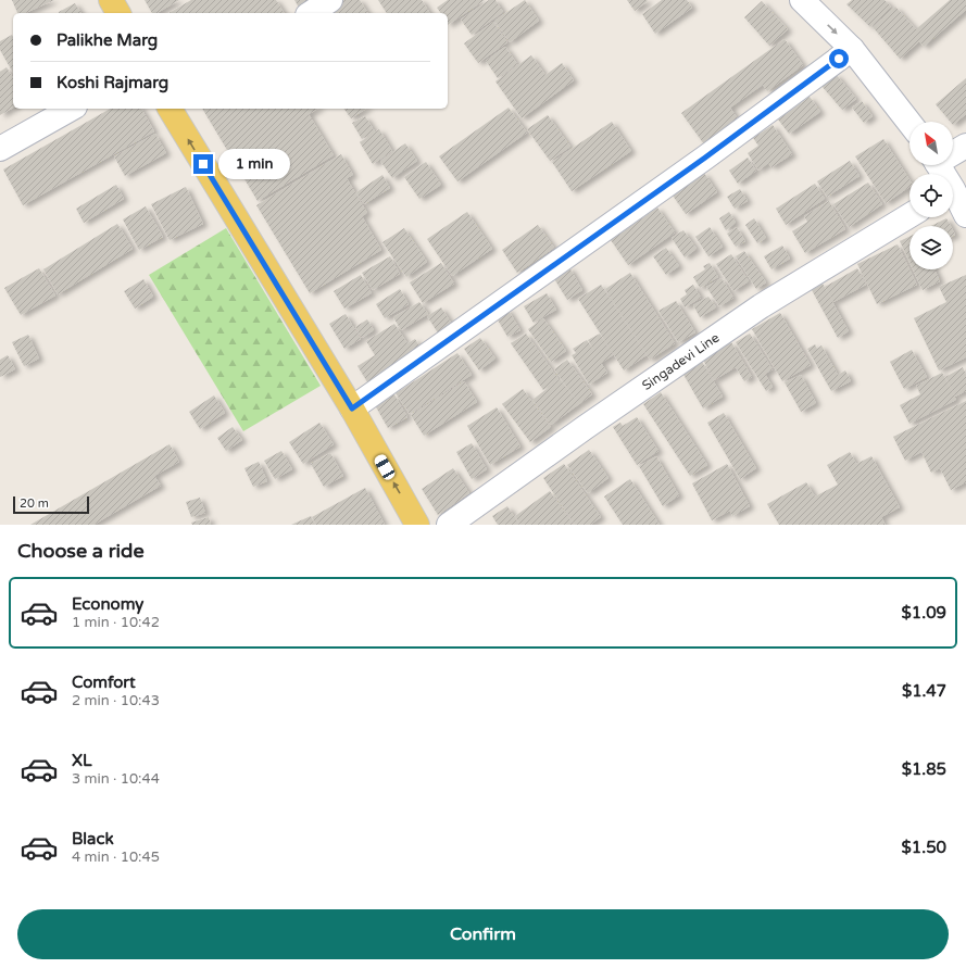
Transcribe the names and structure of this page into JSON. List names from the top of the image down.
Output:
{
  "streets": {
    "street": ["Singadevi Line"]
  },
  "scale_bar": "20 m",
  "north": "top left",
  "page": {
    "banner": ["Palikhe Marg", "Koshi Rajmarg"],
    "bubble": "1 min",
    "scale": "20 m",
    "heading": "Choose a ride",
    "list": [
      {
        "name": "Economy",
        "note": "1 min · 10:42",
        "value": "$1.09"
      },
      {
        "name": "Comfort",
        "note": "2 min · 10:43",
        "value": "$1.47"
      },
      {
        "name": "XL",
        "note": "3 min · 10:44",
        "value": "$1.85"
      },
      {
        "name": "Black",
        "note": "4 min · 10:45",
        "value": "$1.50"
      }
    ],
    "buttons": "Confirm"
  }
}
